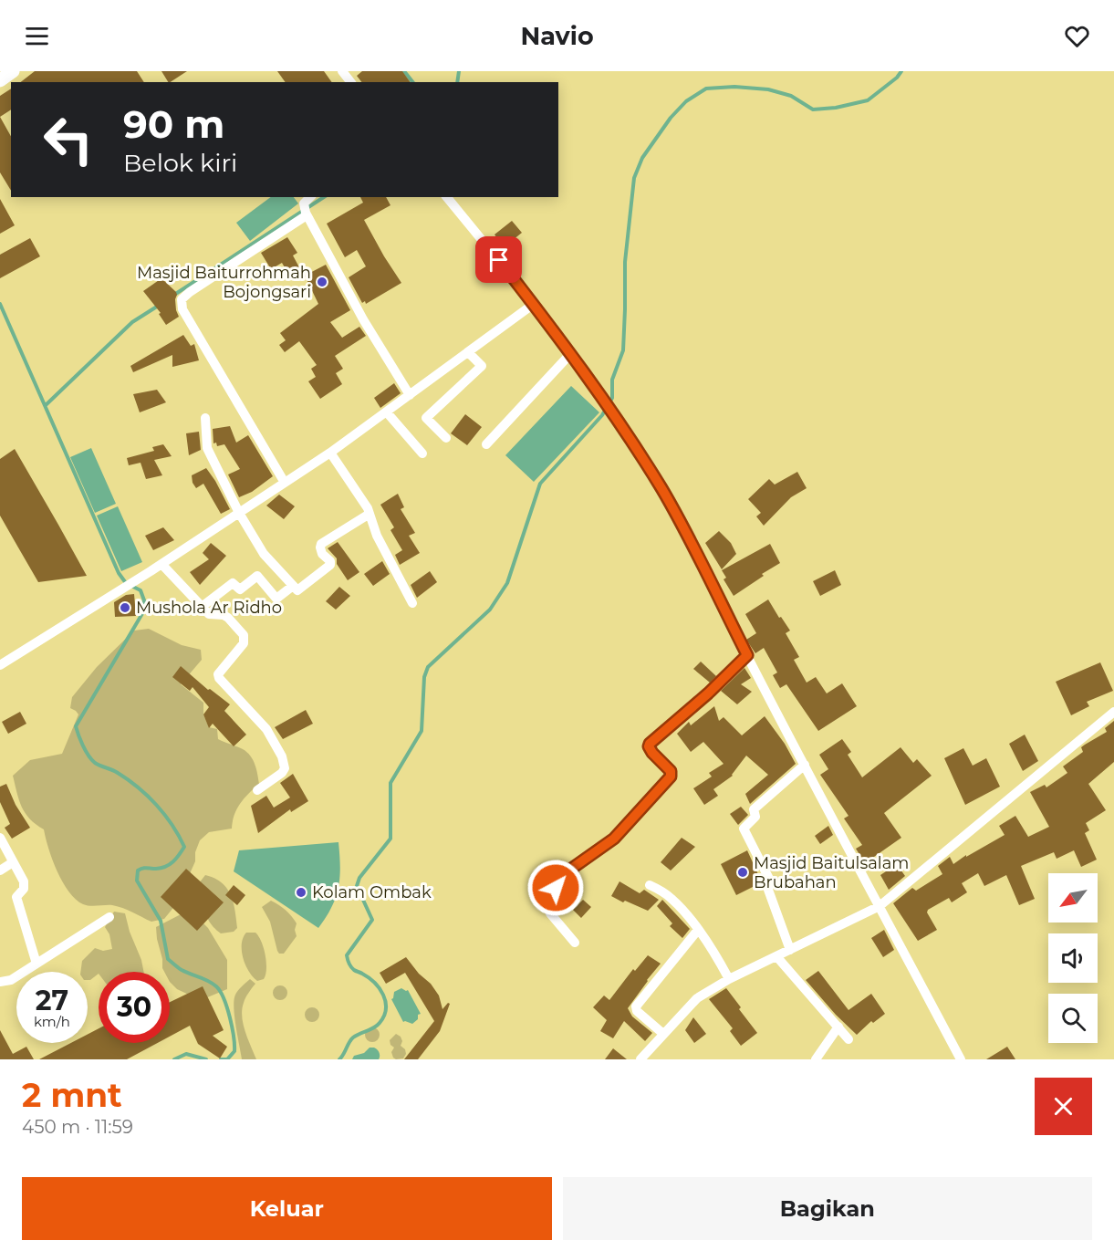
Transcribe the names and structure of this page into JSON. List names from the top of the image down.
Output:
{
  "places": [
    "Masjid Baiturrohmah Bojongsari",
    "Mushola Ar Ridho",
    "Masjid Baitulsalam Brubahan",
    "Kolam Ombak"
  ],
  "north": "bottom left",
  "page": {
    "header": "Navio",
    "turn": ["90 m", "Belok kiri"],
    "speed": "27 km/h",
    "limit": "30",
    "heading": ["2 mnt", "450 m · 11:59"],
    "buttons": ["Keluar", "Bagikan"]
  }
}
